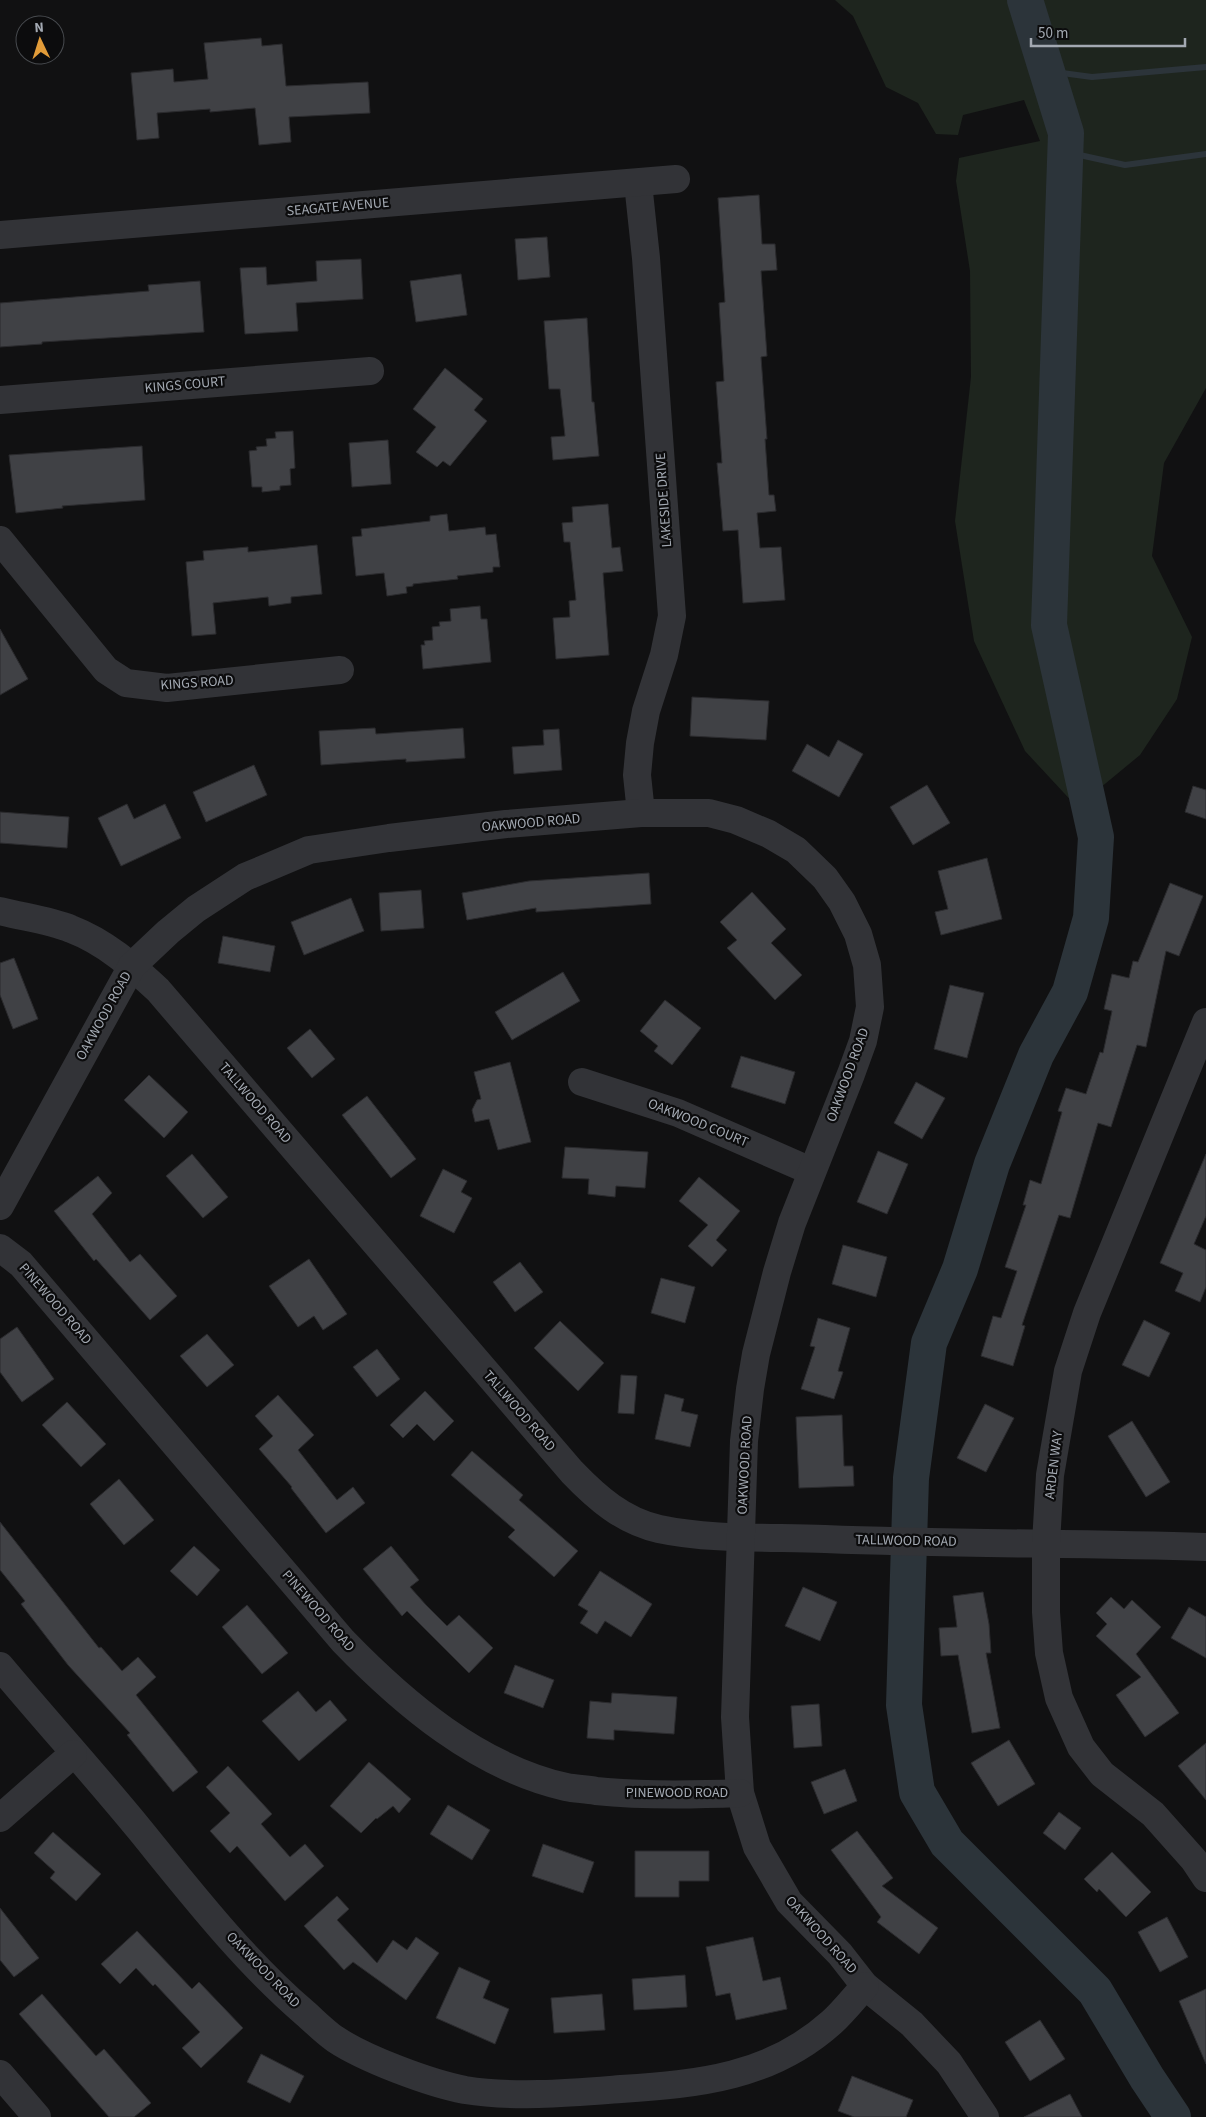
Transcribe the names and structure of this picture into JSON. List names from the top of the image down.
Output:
{
  "streets": {
    "street": [
      "SEAGATE AVENUE",
      "KINGS COURT",
      "LAKESIDE DRIVE",
      "KINGS ROAD",
      "OAKWOOD ROAD",
      "TALLWOOD ROAD",
      "OAKWOOD COURT",
      "PINEWOOD ROAD",
      "ARDEN WAY"
    ]
  },
  "crossings": [
    ["SEAGATE AVENUE", "LAKESIDE DRIVE"],
    ["LAKESIDE DRIVE", "OAKWOOD ROAD"],
    ["OAKWOOD ROAD", "TALLWOOD ROAD"],
    ["OAKWOOD ROAD", "OAKWOOD COURT"],
    ["OAKWOOD ROAD", "PINEWOOD ROAD"],
    ["TALLWOOD ROAD", "ARDEN WAY"]
  ],
  "scale_bar": "50 m",
  "north": "top"
}
